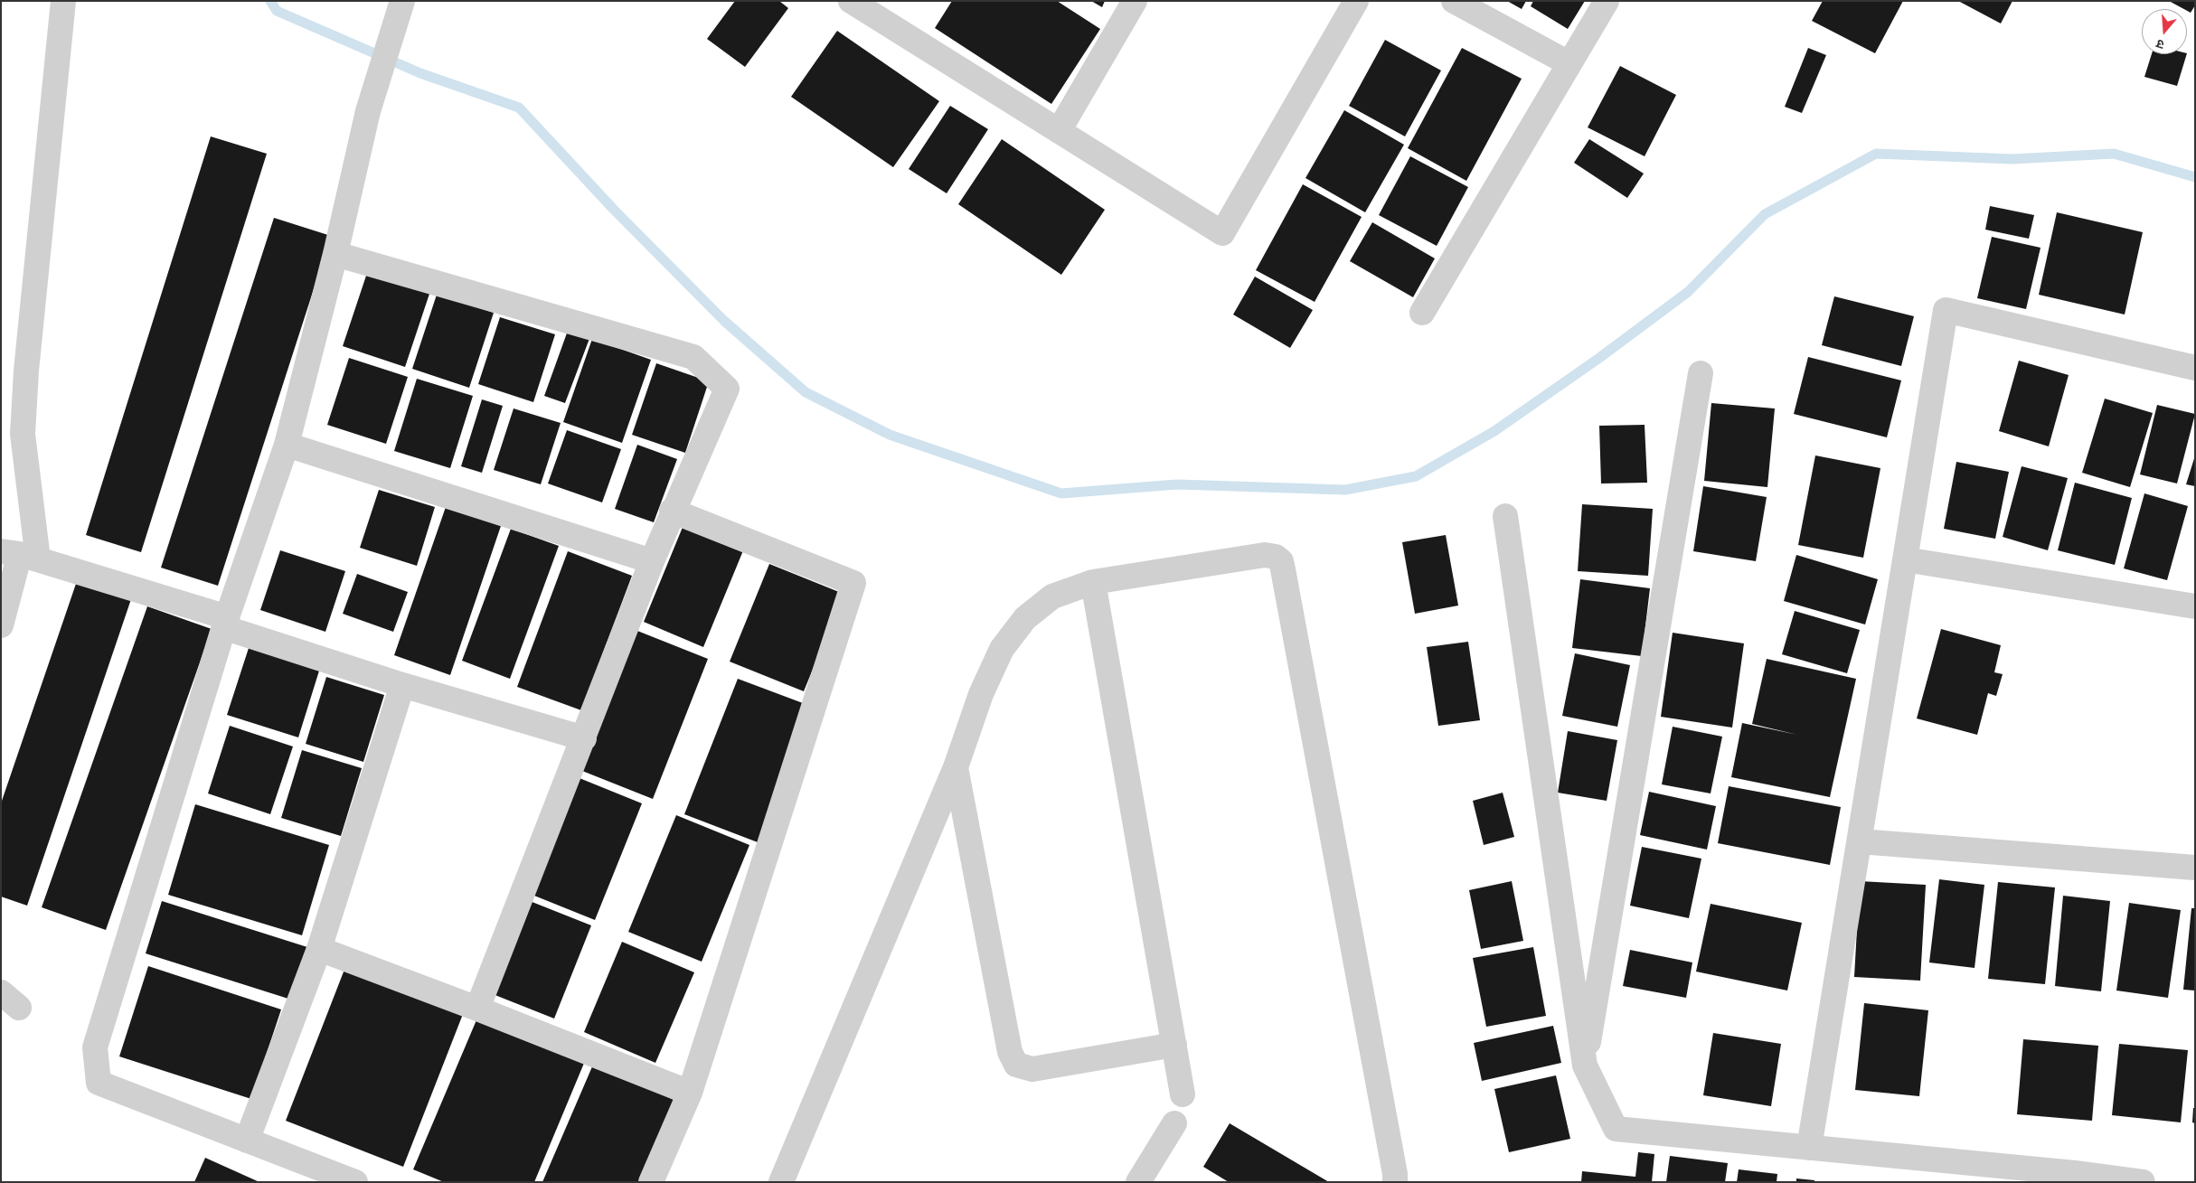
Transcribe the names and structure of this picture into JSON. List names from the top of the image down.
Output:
{
  "north": "bottom"
}
